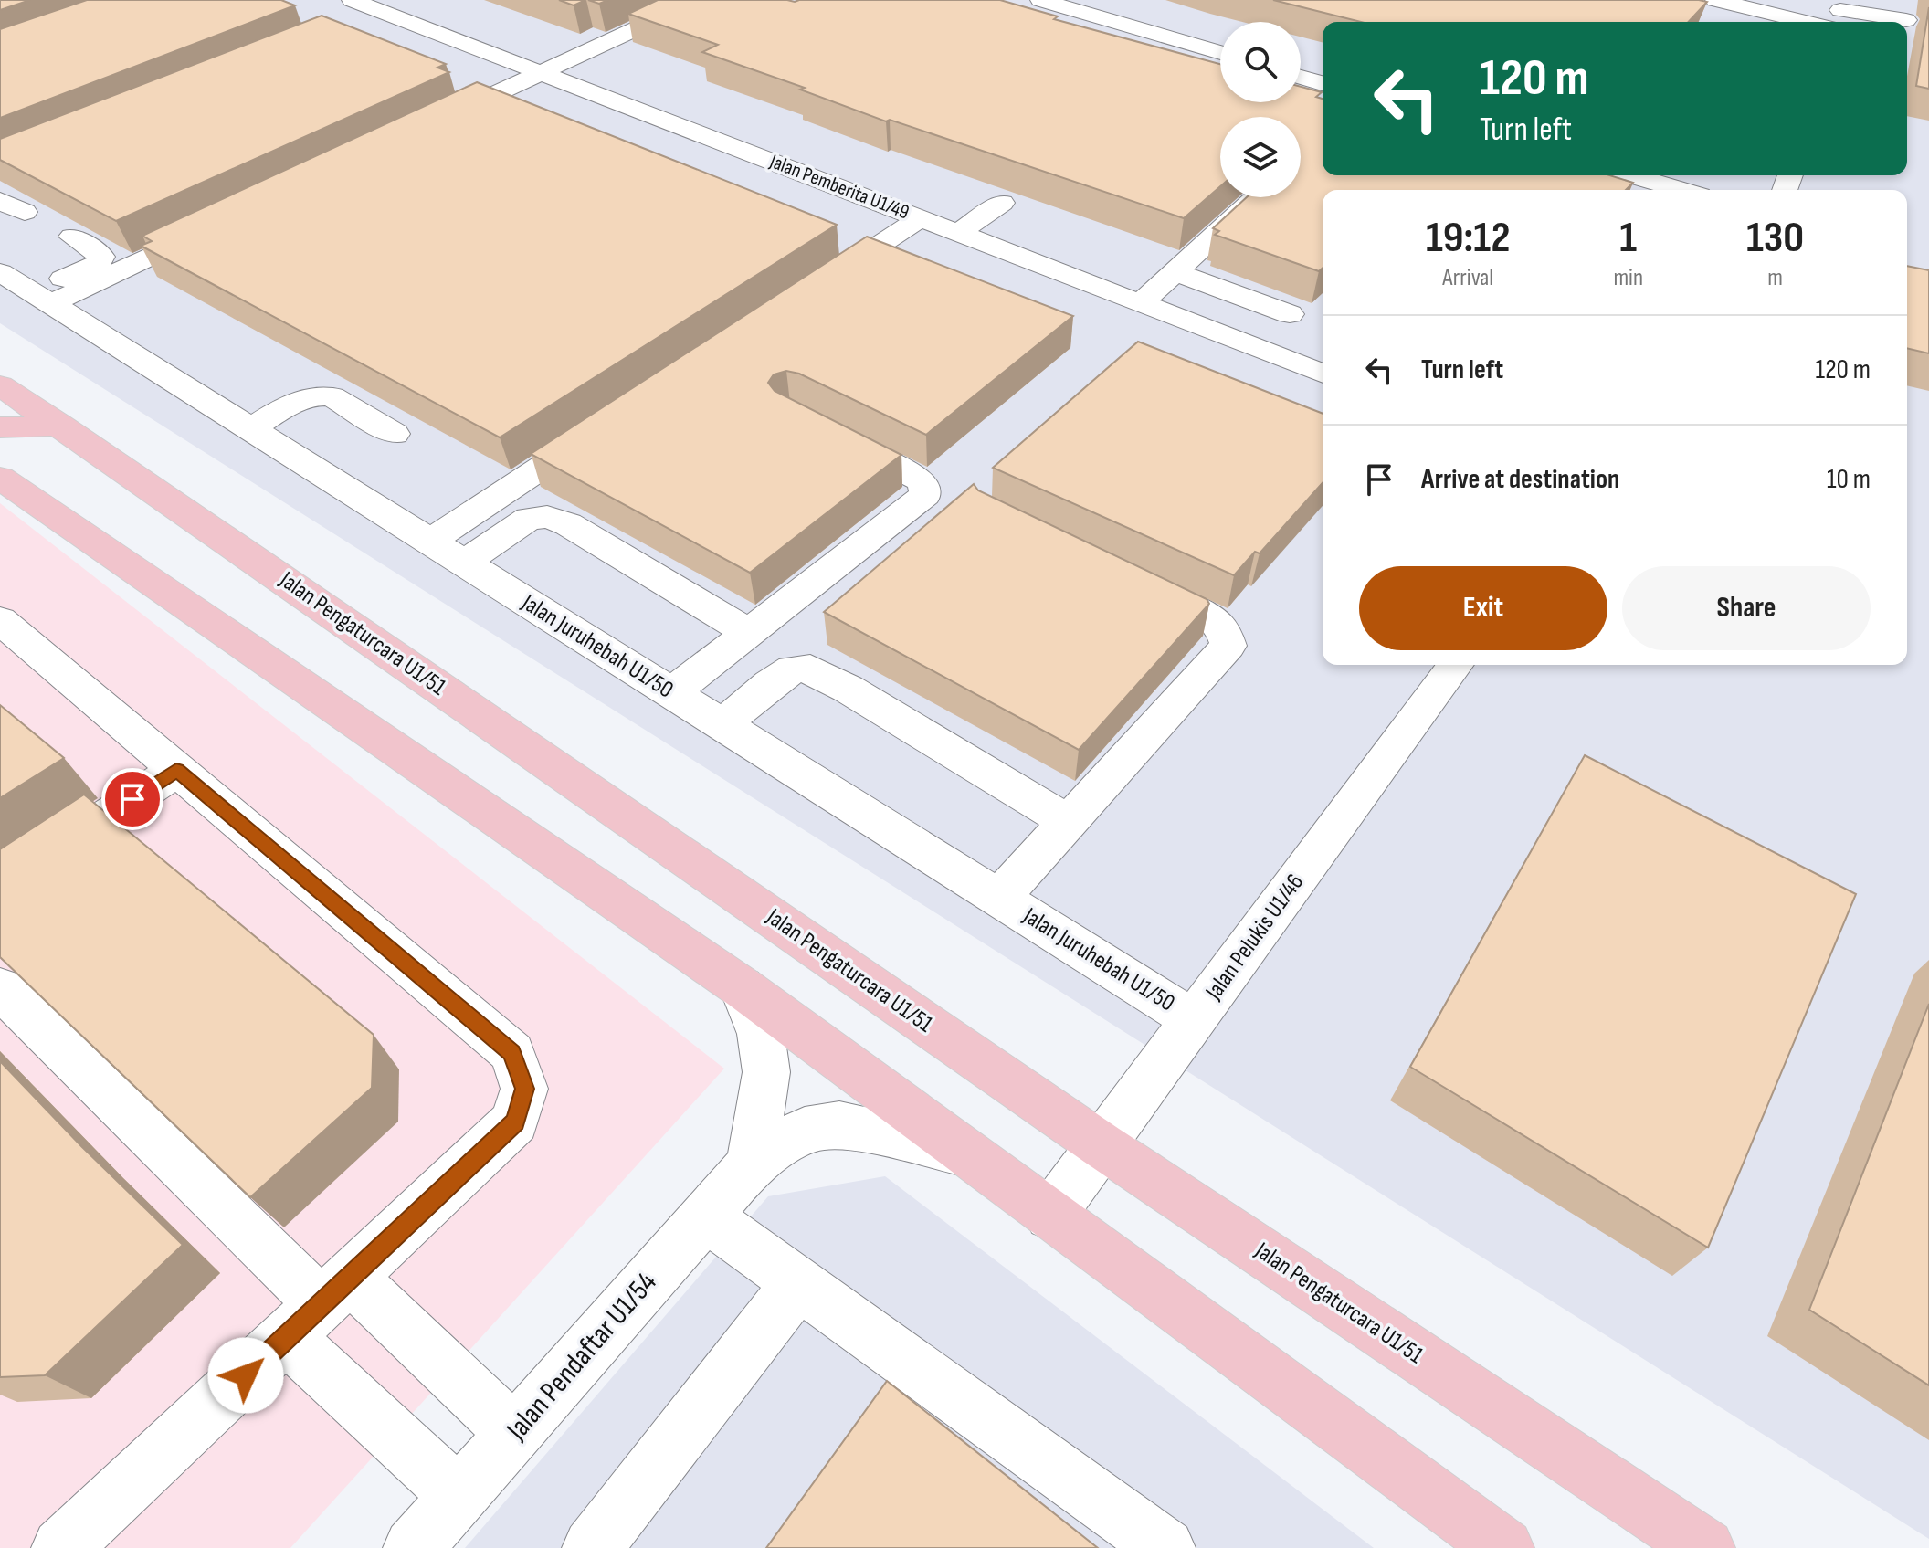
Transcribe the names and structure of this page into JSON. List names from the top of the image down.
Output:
{
  "streets": {
    "main road": ["Jalan Pengaturcara U1/51"],
    "street": [
      "Jalan Pemberita U1/49",
      "Jalan Juruhebah U1/50",
      "Jalan Pelukis U1/46",
      "Jalan Pendaftar U1/54"
    ]
  },
  "crossings": [
    ["Jalan Pengaturcara U1/51", "Jalan Pelukis U1/46"],
    ["Jalan Juruhebah U1/50", "Jalan Pelukis U1/46"]
  ],
  "page": {
    "turn": ["120 m", "Turn left"],
    "eta": [
      "19:12",
      "Arrival",
      "1",
      "min",
      "130",
      "m"
    ],
    "list": [
      {
        "name": "Turn left",
        "value": "120 m"
      },
      {
        "name": "Arrive at destination",
        "value": "10 m"
      }
    ],
    "buttons": ["Exit", "Share"]
  }
}
